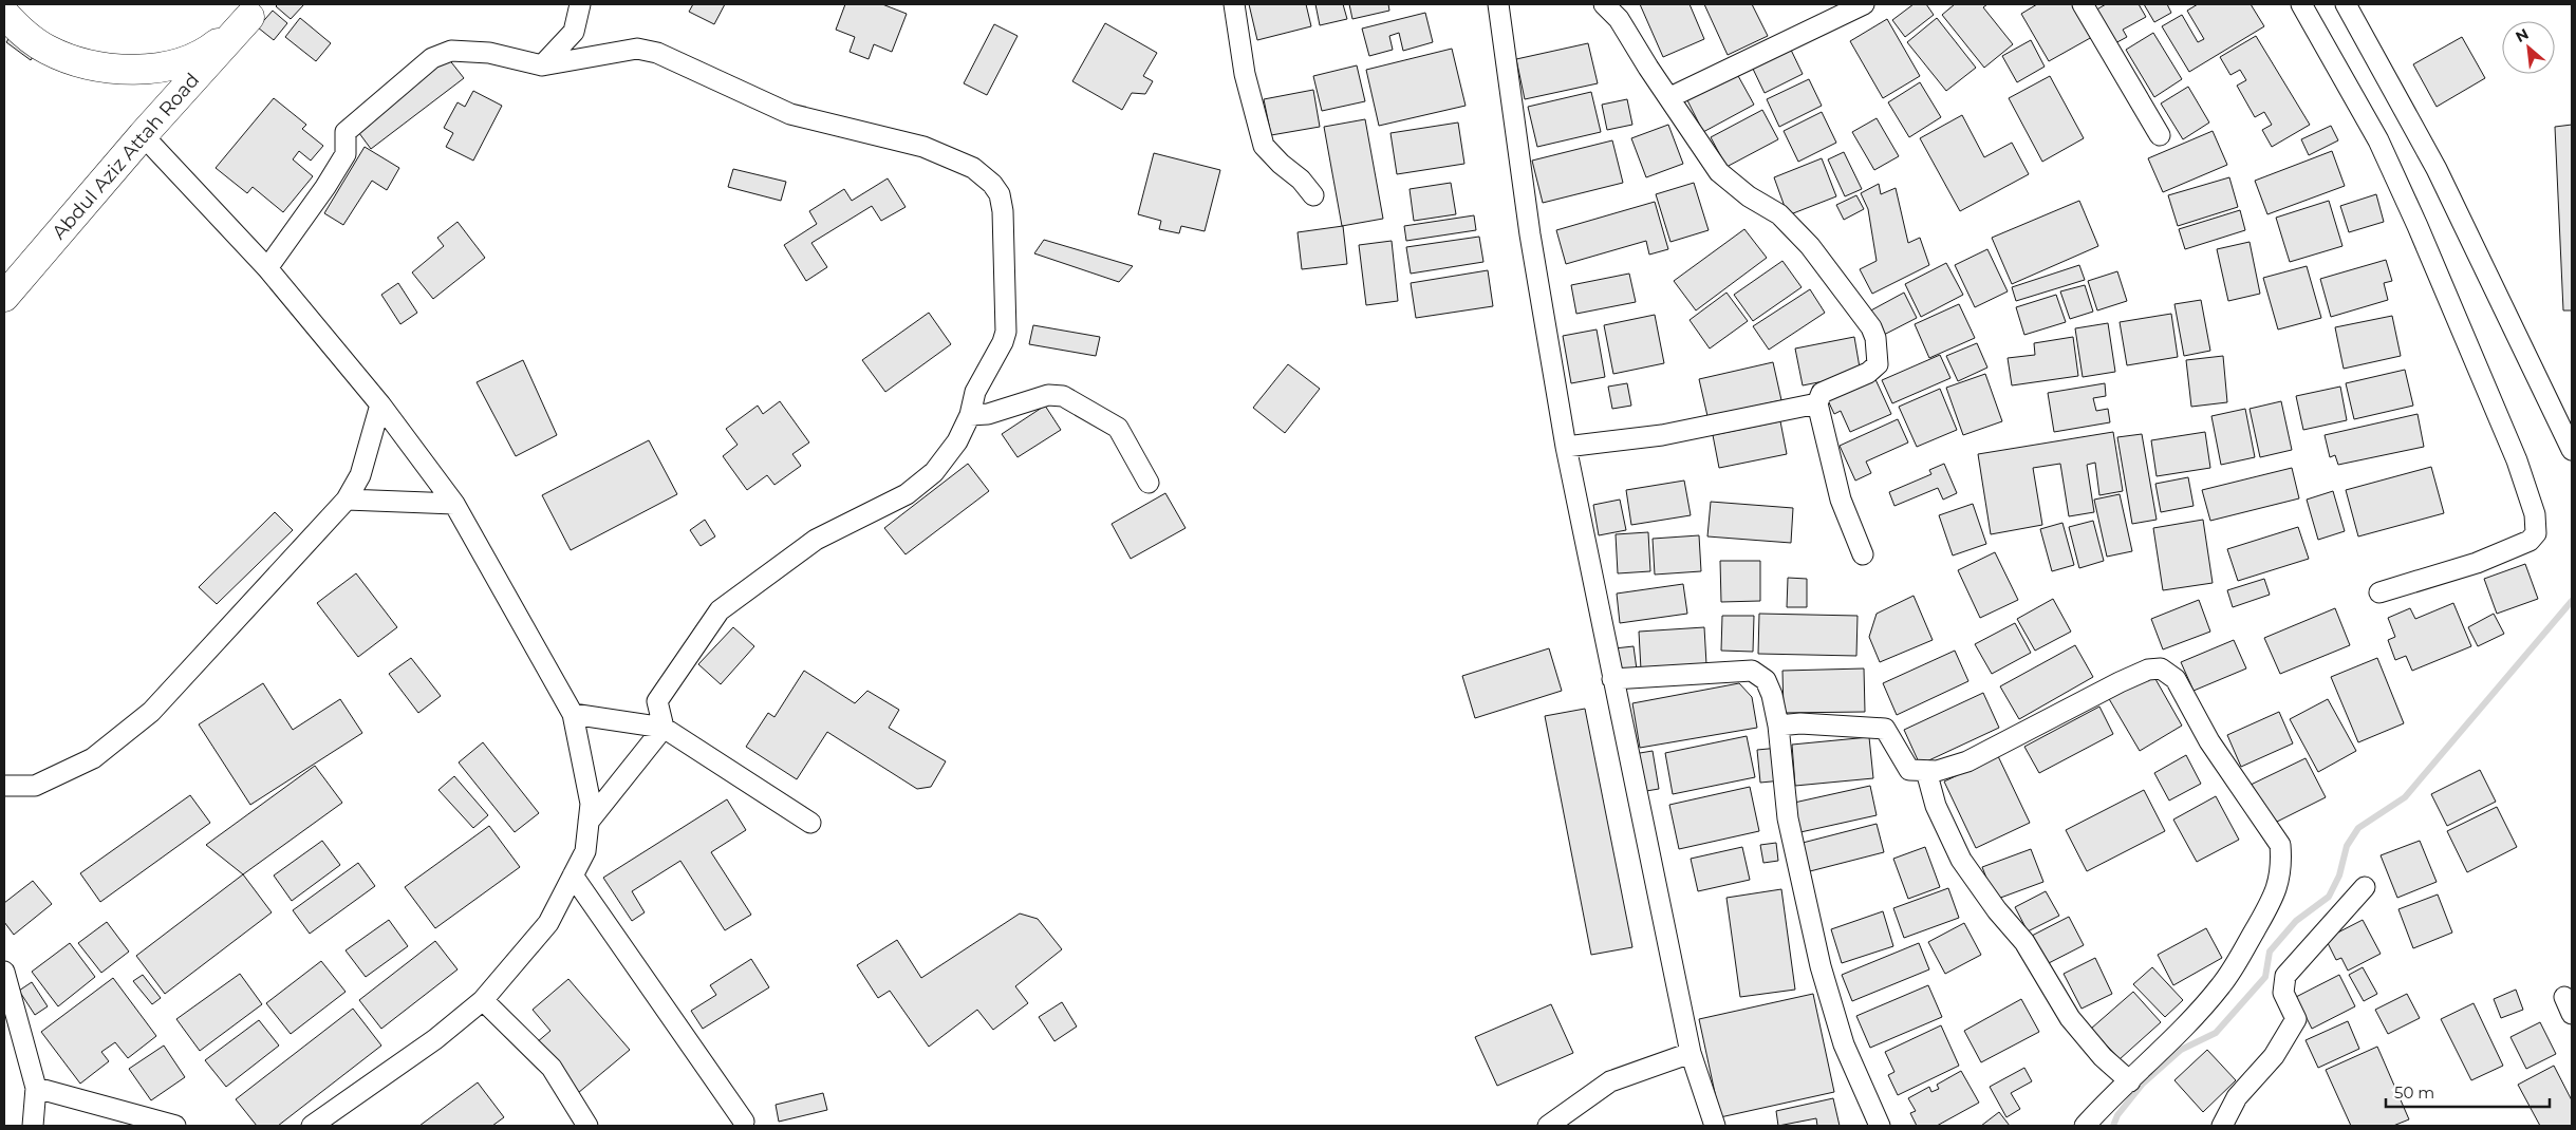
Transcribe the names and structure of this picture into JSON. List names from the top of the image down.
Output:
{
  "streets": {
    "highway": ["Abdul Aziz Attah Road"]
  },
  "scale_bar": "50 m",
  "north": "top left"
}
